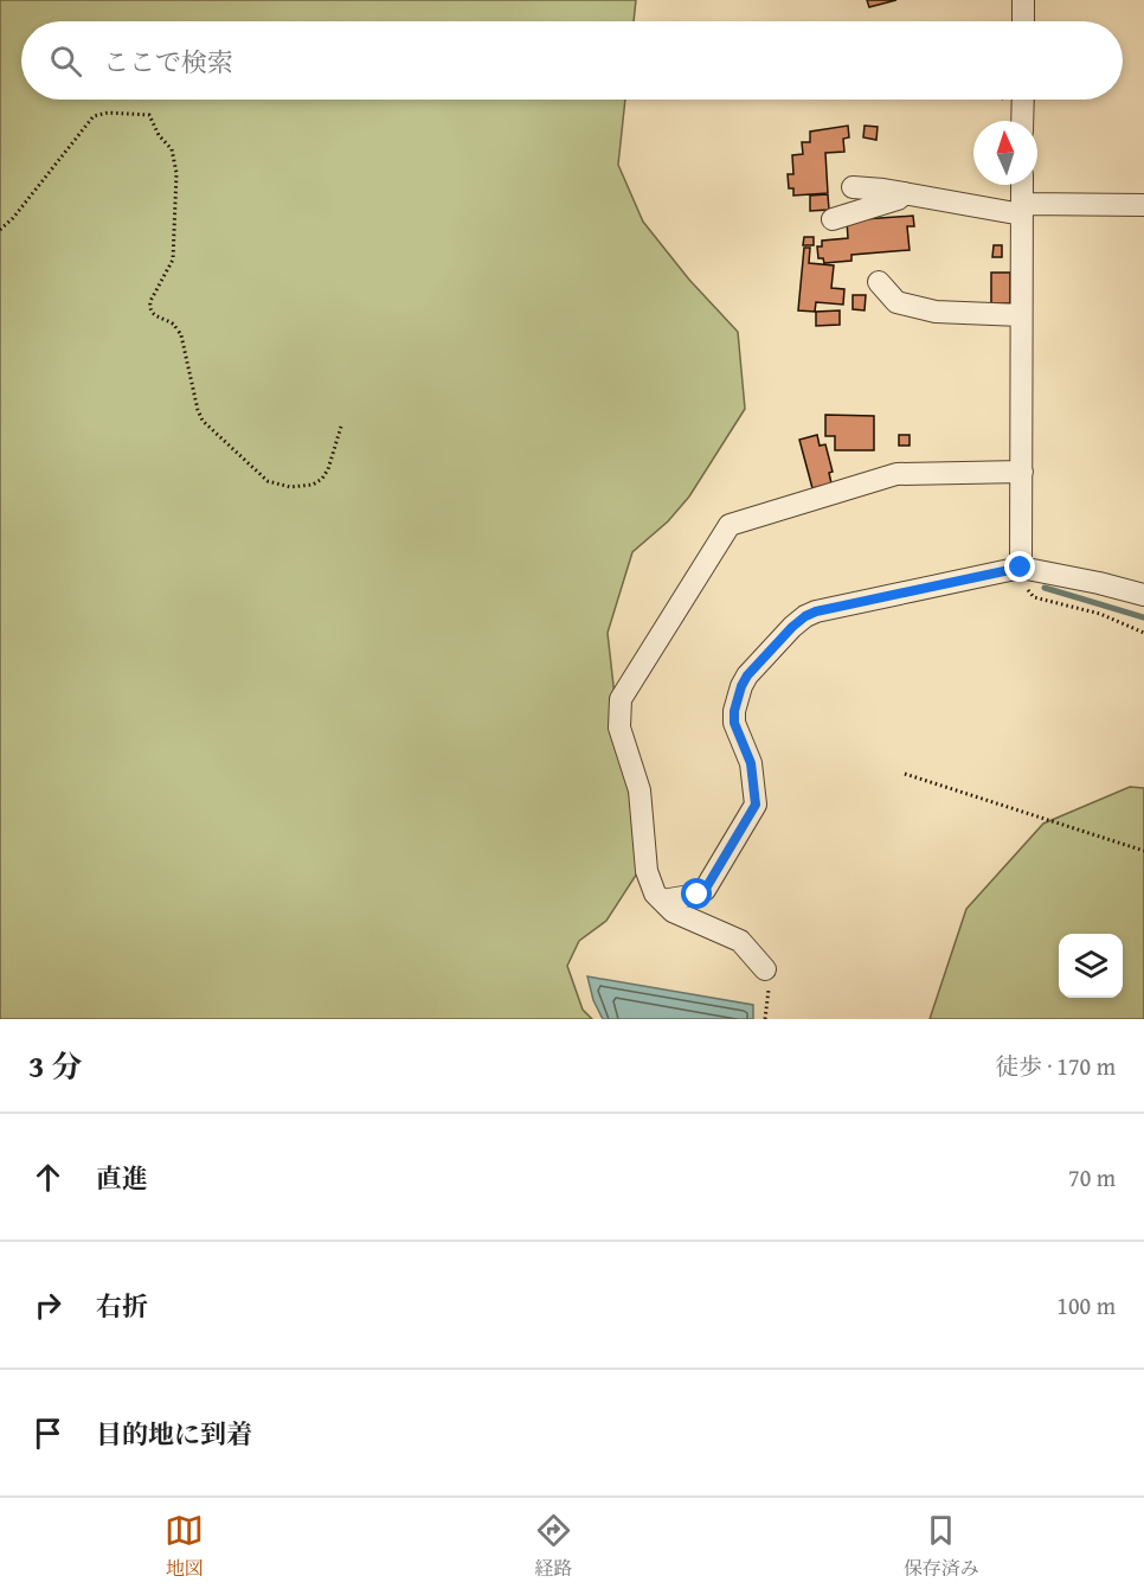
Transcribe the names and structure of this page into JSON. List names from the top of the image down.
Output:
{
  "north": "top",
  "page": {
    "search": "ここで検索",
    "heading": ["3 分", "徒歩 · 170 m"],
    "list": [
      ["直進", "70 m"],
      ["右折", "100 m"],
      "目的地に到着"
    ],
    "nav": ["地図", "経路", "保存済み"]
  }
}
